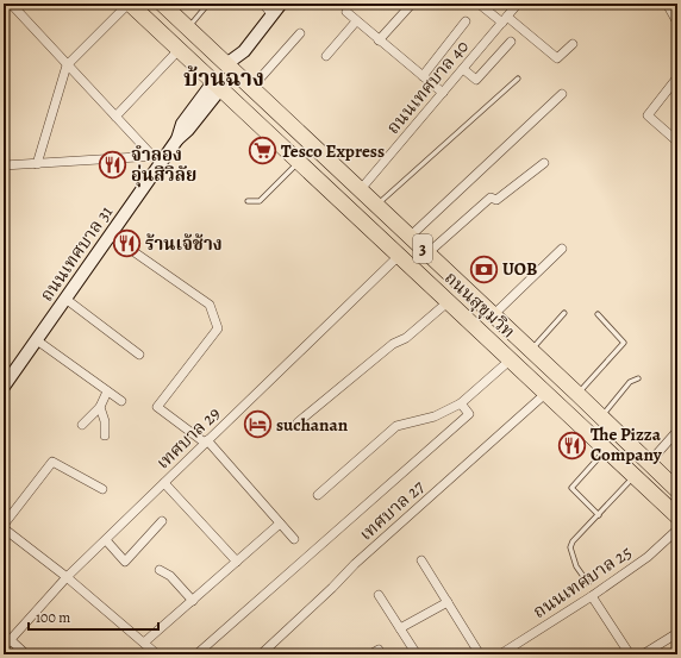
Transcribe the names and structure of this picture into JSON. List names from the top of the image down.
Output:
{
  "streets": {
    "highway": ["3", "ถนนสุขุมวิท"],
    "main road": ["ถนนเทศบาล 31"],
    "street": [
      "ถนนเทศบาล 40",
      "เทศบาล 29",
      "เทศบาล 27",
      "ถนนเทศบาล 25"
    ]
  },
  "crossings": [
    ["ถนนเทศบาล 40", "ถนนสุขุมวิท"],
    ["ถนนเทศบาล 31", "ถนนสุขุมวิท"],
    ["ถนนสุขุมวิท", "เทศบาล 29"],
    ["ถนนสุขุมวิท", "เทศบาล 27"]
  ],
  "districts": ["บ้านฉาง"],
  "places": {
    "supermarket": ["Tesco Express"],
    "restaurant": ["จำลอง อุ่นสิวิลัย", "ร้านเจ้ช้าง", "The Pizza Company"],
    "bank": ["UOB"],
    "hotel": ["suchanan"]
  },
  "scale_bar": "100 m"
}
